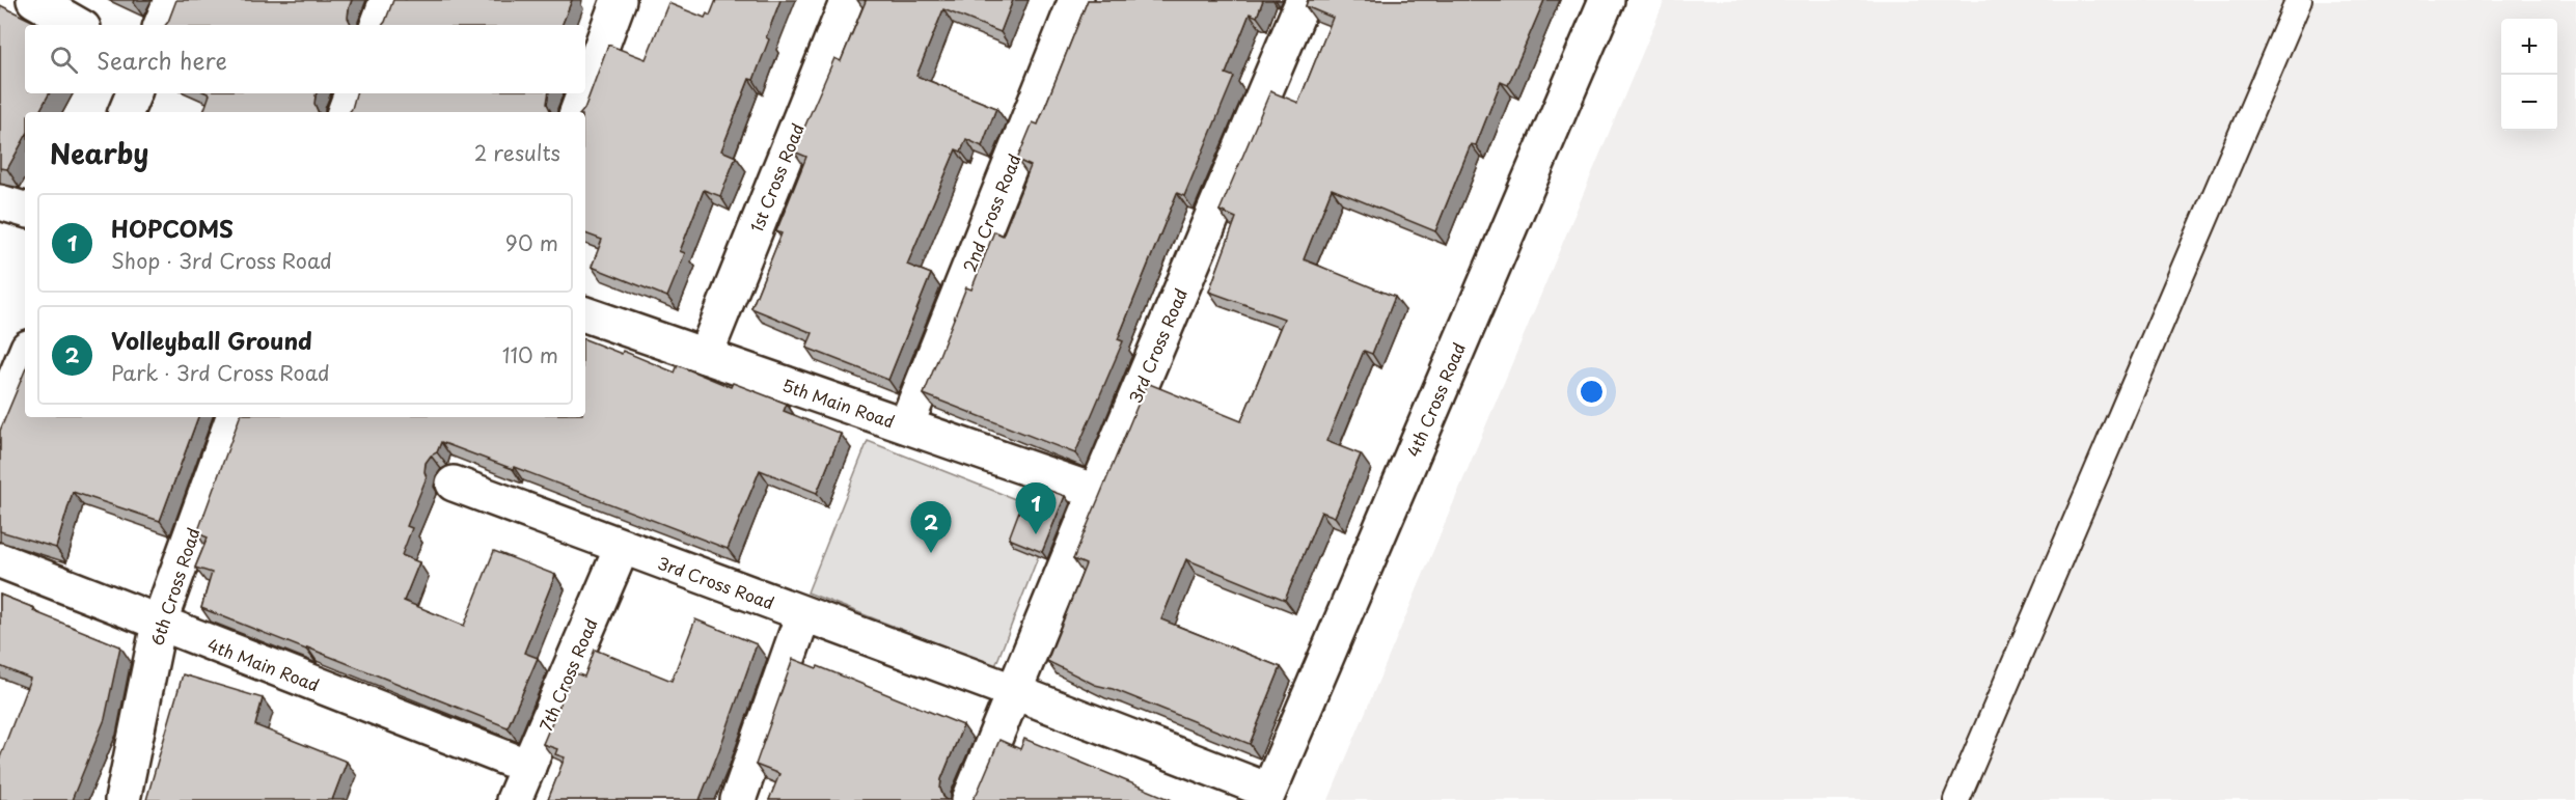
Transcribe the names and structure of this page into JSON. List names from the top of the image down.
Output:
{
  "streets": {
    "street": [
      "1st Cross Road",
      "2nd Cross Road",
      "3rd Cross Road",
      "4th Cross Road",
      "5th Main Road",
      "6th Cross Road",
      "4th Main Road",
      "7th Cross Road"
    ]
  },
  "crossings": [
    ["1st Cross Road", "5th Main Road"],
    ["2nd Cross Road", "5th Main Road"],
    ["3rd Cross Road", "4th Cross Road"],
    ["3rd Cross Road", "5th Main Road"],
    ["3rd Cross Road", "7th Cross Road"],
    ["6th Cross Road", "4th Main Road"],
    ["4th Main Road", "7th Cross Road"]
  ],
  "page": {
    "map_buttons": ["+", "−"],
    "search": "Search here",
    "heading": ["Nearby", "2 results"],
    "list": [
      {
        "mark": "1",
        "name": "HOPCOMS",
        "note": "Shop · 3rd Cross Road",
        "value": "90 m"
      },
      {
        "mark": "2",
        "name": "Volleyball Ground",
        "note": "Park · 3rd Cross Road",
        "value": "110 m"
      }
    ],
    "pins": ["1", "2"]
  }
}
